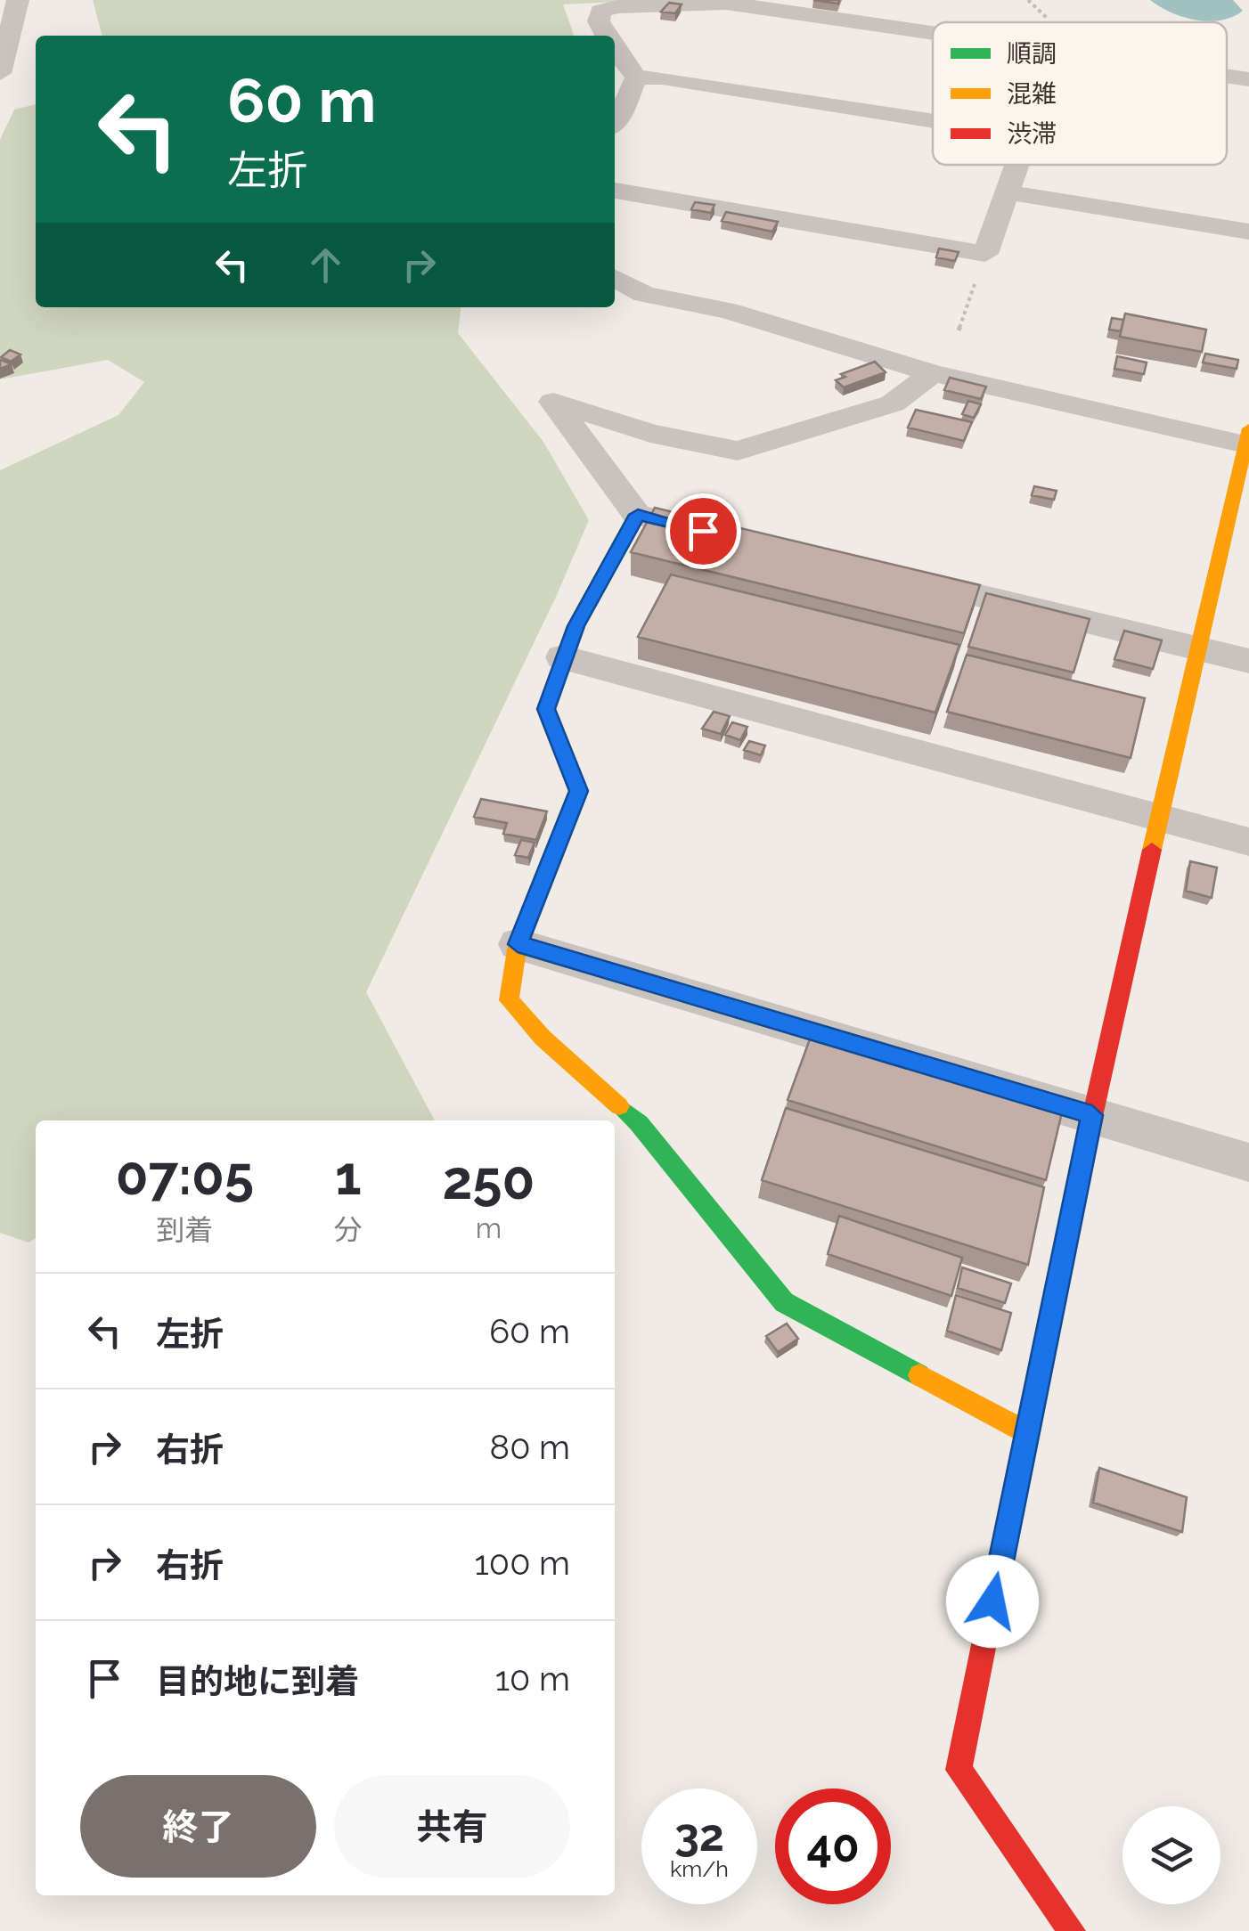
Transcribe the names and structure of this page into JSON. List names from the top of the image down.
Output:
{
  "legend": ["順調", "混雑", "渋滞"],
  "page": {
    "turn": ["60 m", "左折"],
    "eta": [
      "07:05",
      "到着",
      "1",
      "分",
      "250",
      "m"
    ],
    "list": [
      {
        "name": "左折",
        "value": "60 m"
      },
      {
        "name": "右折",
        "value": "80 m"
      },
      {
        "name": "右折",
        "value": "100 m"
      },
      {
        "name": "目的地に到着",
        "value": "10 m"
      }
    ],
    "buttons": ["終了", "共有"],
    "speed": "32 km/h",
    "limit": "40"
  }
}
